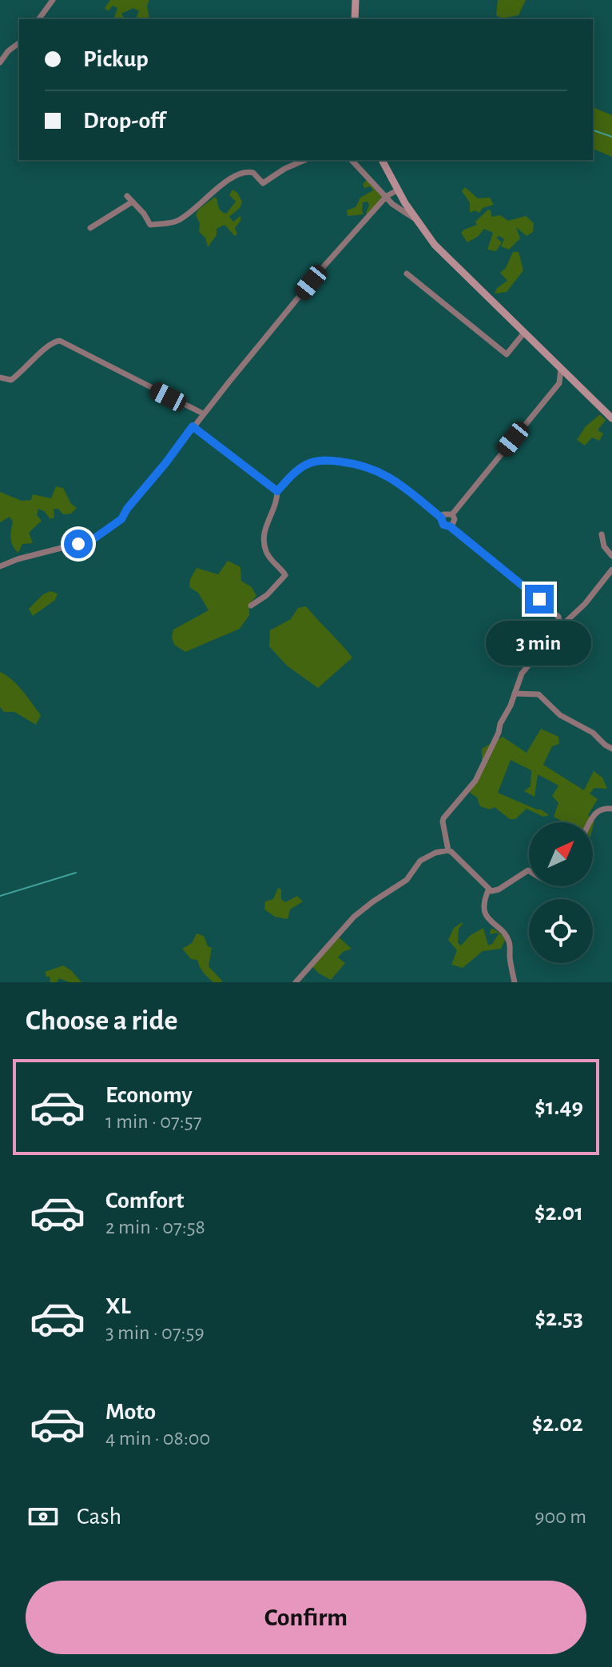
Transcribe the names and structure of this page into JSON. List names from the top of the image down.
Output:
{
  "north": "top right",
  "page": {
    "banner": ["Pickup", "Drop-off"],
    "bubble": "3 min",
    "heading": "Choose a ride",
    "list": [
      {
        "name": "Economy",
        "note": "1 min · 07:57",
        "value": "$1.49"
      },
      {
        "name": "Comfort",
        "note": "2 min · 07:58",
        "value": "$2.01"
      },
      {
        "name": "XL",
        "note": "3 min · 07:59",
        "value": "$2.53"
      },
      {
        "name": "Moto",
        "note": "4 min · 08:00",
        "value": "$2.02"
      }
    ],
    "pay": ["Cash", "900 m"],
    "buttons": "Confirm"
  }
}
